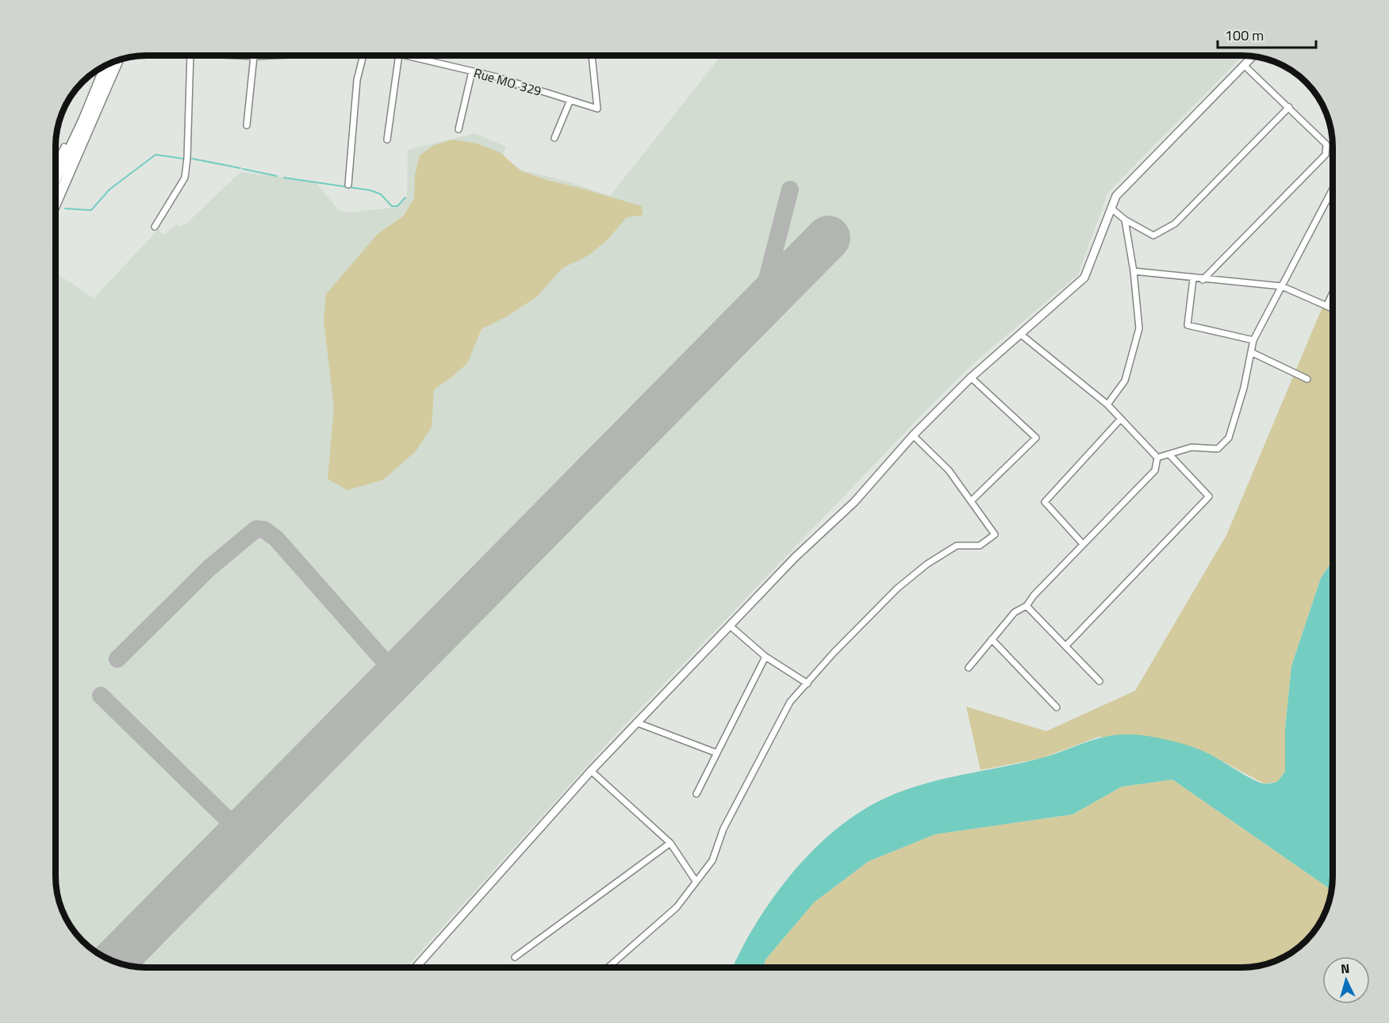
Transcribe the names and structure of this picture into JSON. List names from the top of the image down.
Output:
{
  "streets": {
    "street": ["Rue MO. 329"]
  },
  "scale_bar": "100 m",
  "north": "top"
}
